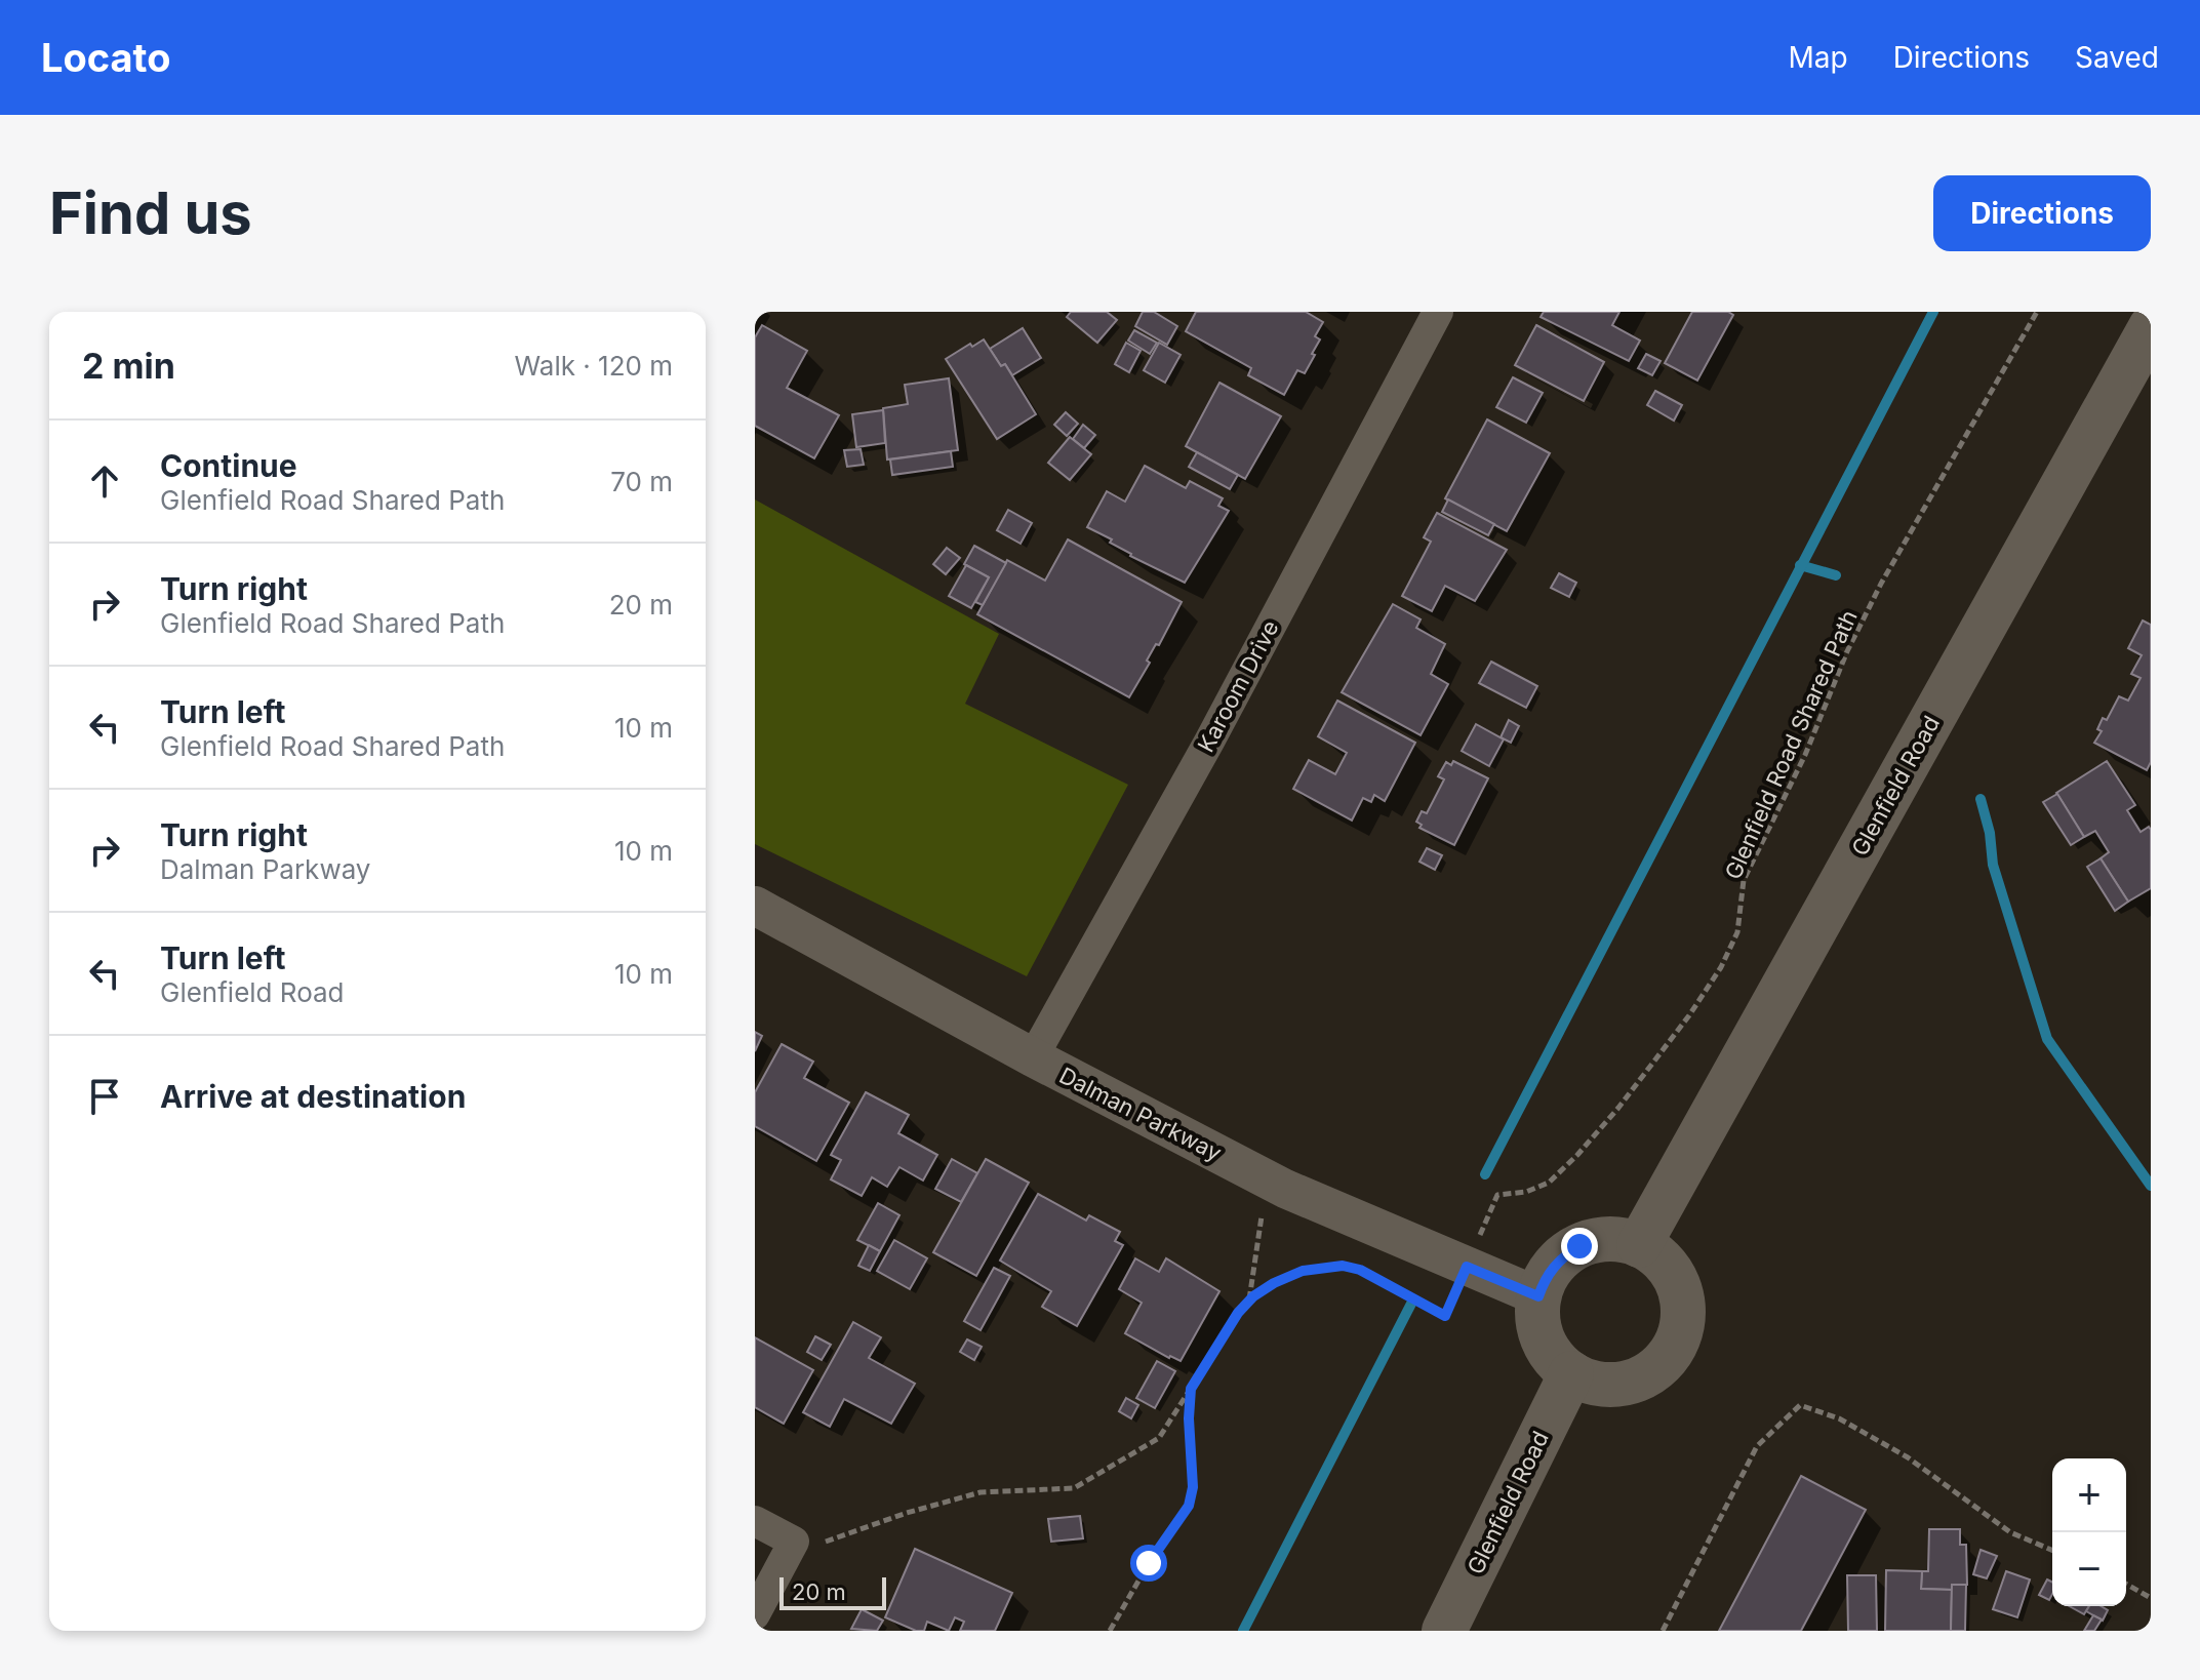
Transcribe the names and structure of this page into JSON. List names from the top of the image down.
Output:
{
  "streets": {
    "main road": ["Glenfield Road"],
    "street": ["Karoom Drive", "Dalman Parkway"],
    "path": ["Glenfield Road Shared Path"]
  },
  "crossings": [
    ["Karoom Drive", "Dalman Parkway"],
    ["Glenfield Road Shared Path", "Dalman Parkway"],
    ["Glenfield Road", "Dalman Parkway"]
  ],
  "scale_bar": "20 m",
  "page": {
    "header": "Locato",
    "nav": ["Map", "Directions", "Saved"],
    "buttons": "Directions",
    "title": "Find us",
    "heading": ["2 min", "Walk · 120 m"],
    "list": [
      ["Continue", "Glenfield Road Shared Path", "70 m"],
      ["Turn right", "Glenfield Road Shared Path", "20 m"],
      ["Turn left", "Glenfield Road Shared Path", "10 m"],
      ["Turn right", "Dalman Parkway", "10 m"],
      ["Turn left", "Glenfield Road", "10 m"],
      "Arrive at destination"
    ],
    "map_buttons": ["+", "−"],
    "scale": "20 m"
  }
}
